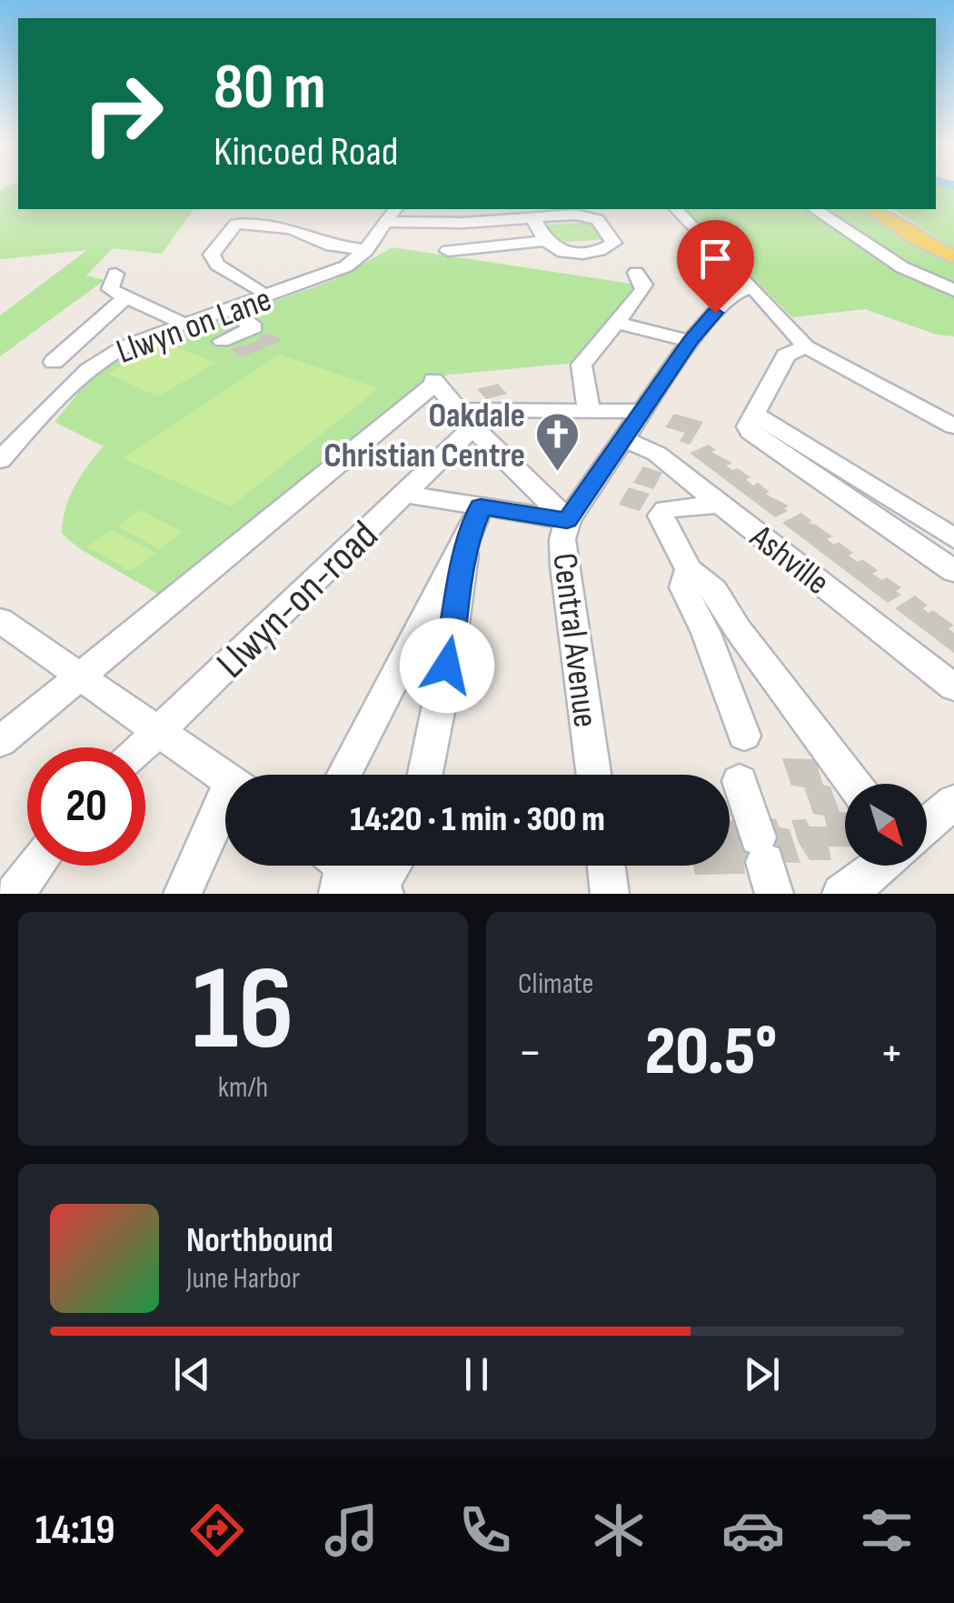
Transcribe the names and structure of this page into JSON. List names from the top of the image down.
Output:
{
  "streets": {
    "street": [
      "Llwyn on Lane",
      "Ashville",
      "Llwyn-on-road",
      "Central Avenue"
    ]
  },
  "crossings": [
    ["Ashville", "Central Avenue"]
  ],
  "places": {
    "church": ["Oakdale Christian Centre"]
  },
  "north": "bottom right",
  "page": {
    "turn": ["80 m", "Kincoed Road"],
    "limit": "20",
    "trip": "14:20 · 1 min · 300 m",
    "tile": [
      ["16", "km/h"],
      "Climate"
    ],
    "heat": ["−", "20.5°", "+"],
    "song": ["Northbound", "June Harbor"],
    "tabs": "14:19"
  }
}
